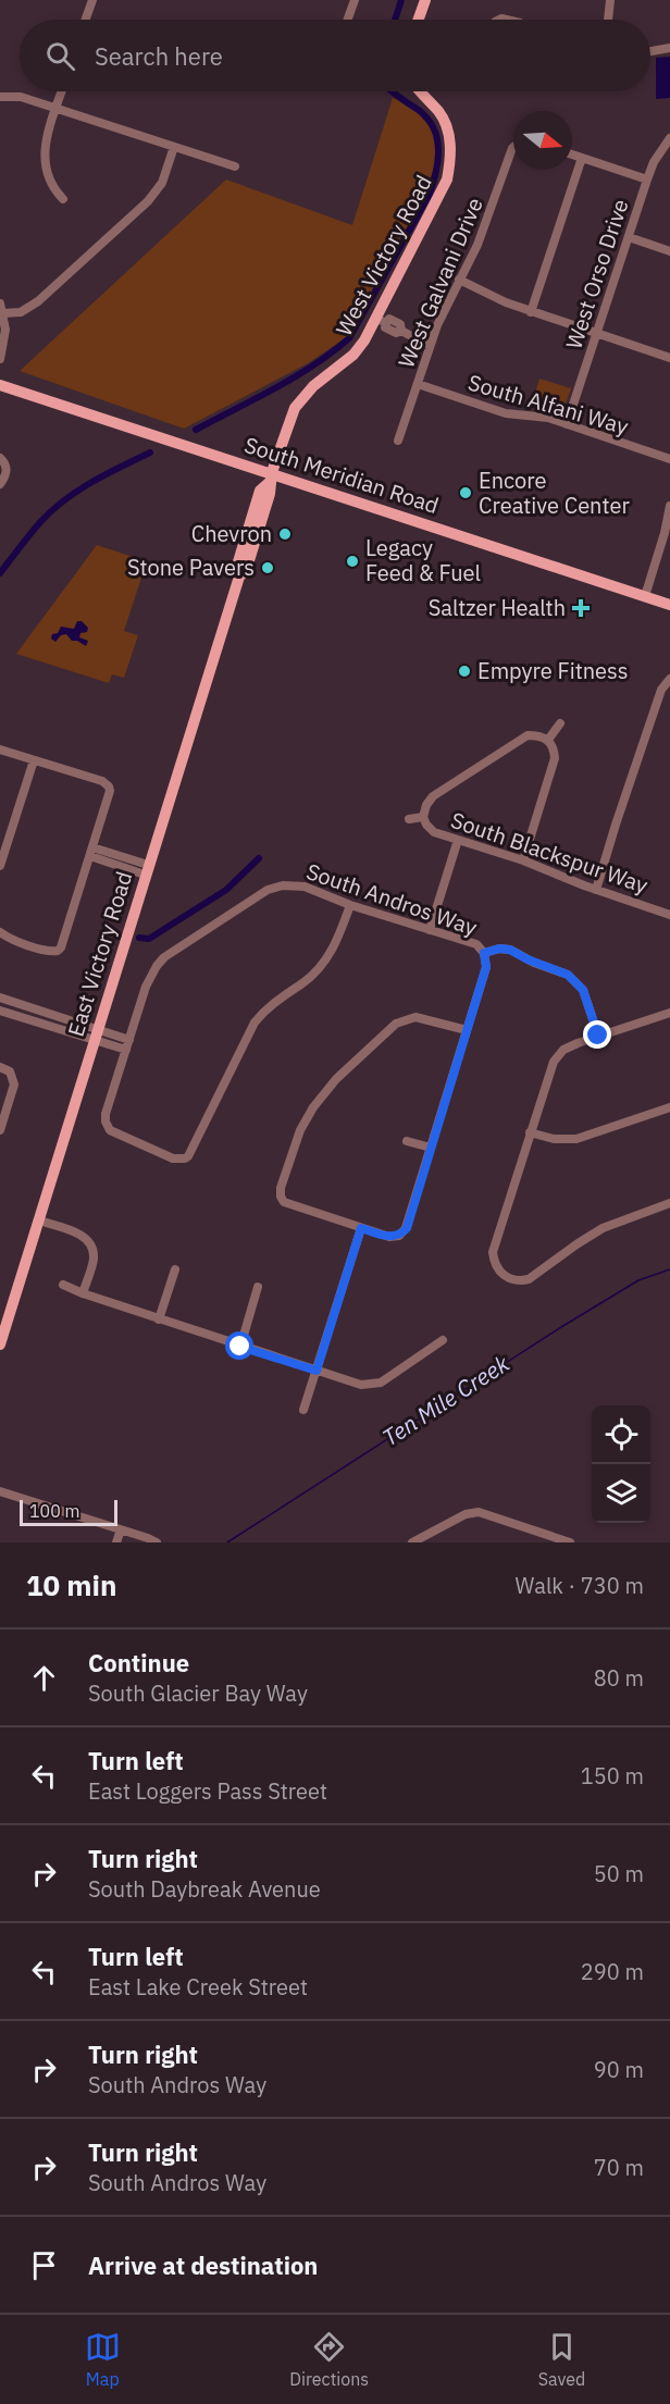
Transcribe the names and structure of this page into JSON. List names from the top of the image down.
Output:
{
  "streets": {
    "main road": ["West Victory Road", "South Meridian Road", "East Victory Road"],
    "street": [
      "West Orso Drive",
      "West Galvani Drive",
      "South Alfani Way",
      "South Blackspur Way",
      "South Andros Way"
    ]
  },
  "crossings": [
    ["West Victory Road", "South Meridian Road"],
    ["West Victory Road", "East Victory Road"],
    ["West Orso Drive", "South Alfani Way"],
    ["West Galvani Drive", "South Alfani Way"],
    ["South Meridian Road", "East Victory Road"]
  ],
  "water": ["Ten Mile Creek"],
  "places": {
    "other": [
      "Encore Creative Center",
      "Chevron",
      "Legacy Feed & Fuel",
      "Stone Pavers",
      "Empyre Fitness"
    ],
    "health": ["Saltzer Health"]
  },
  "scale_bar": "100 m",
  "north": "right",
  "page": {
    "search": "Search here",
    "scale": "100 m",
    "heading": ["10 min", "Walk · 730 m"],
    "list": [
      ["Continue", "South Glacier Bay Way", "80 m"],
      ["Turn left", "East Loggers Pass Street", "150 m"],
      ["Turn right", "South Daybreak Avenue", "50 m"],
      ["Turn left", "East Lake Creek Street", "290 m"],
      ["Turn right", "South Andros Way", "90 m"],
      ["Turn right", "South Andros Way", "70 m"],
      "Arrive at destination"
    ],
    "nav": ["Map", "Directions", "Saved"]
  }
}
